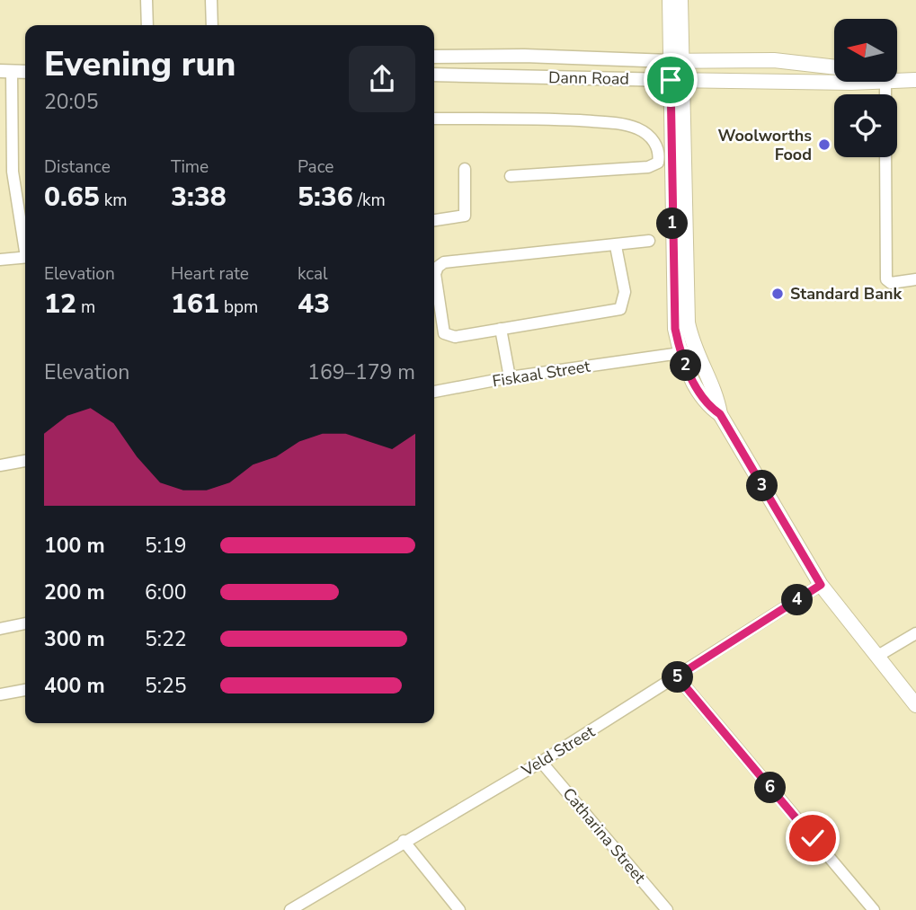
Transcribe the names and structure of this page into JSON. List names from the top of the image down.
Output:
{
  "streets": {
    "main road": ["Dann Road"],
    "street": ["Fiskaal Street", "Veld Street", "Catharina Street"]
  },
  "crossings": [
    ["Veld Street", "Catharina Street"]
  ],
  "places": ["Woolworths Food", "Standard Bank"],
  "north": "left",
  "page": {
    "heading": ["Evening run", "20:05"],
    "stats": [
      ["Distance", "0.65 km"],
      ["Time", "3:38"],
      ["Pace", "5:36 /km"],
      ["Elevation", "12 m"],
      ["Heart rate", "161 bpm"],
      ["kcal", "43"]
    ],
    "pins": [
      "1",
      "2",
      "3",
      "4",
      "5",
      "6"
    ],
    "chart": ["Elevation", "169–179 m"],
    "list": [
      {
        "name": "100 m",
        "note": "5:19"
      },
      {
        "name": "200 m",
        "note": "6:00"
      },
      {
        "name": "300 m",
        "note": "5:22"
      },
      {
        "name": "400 m",
        "note": "5:25"
      }
    ]
  }
}
